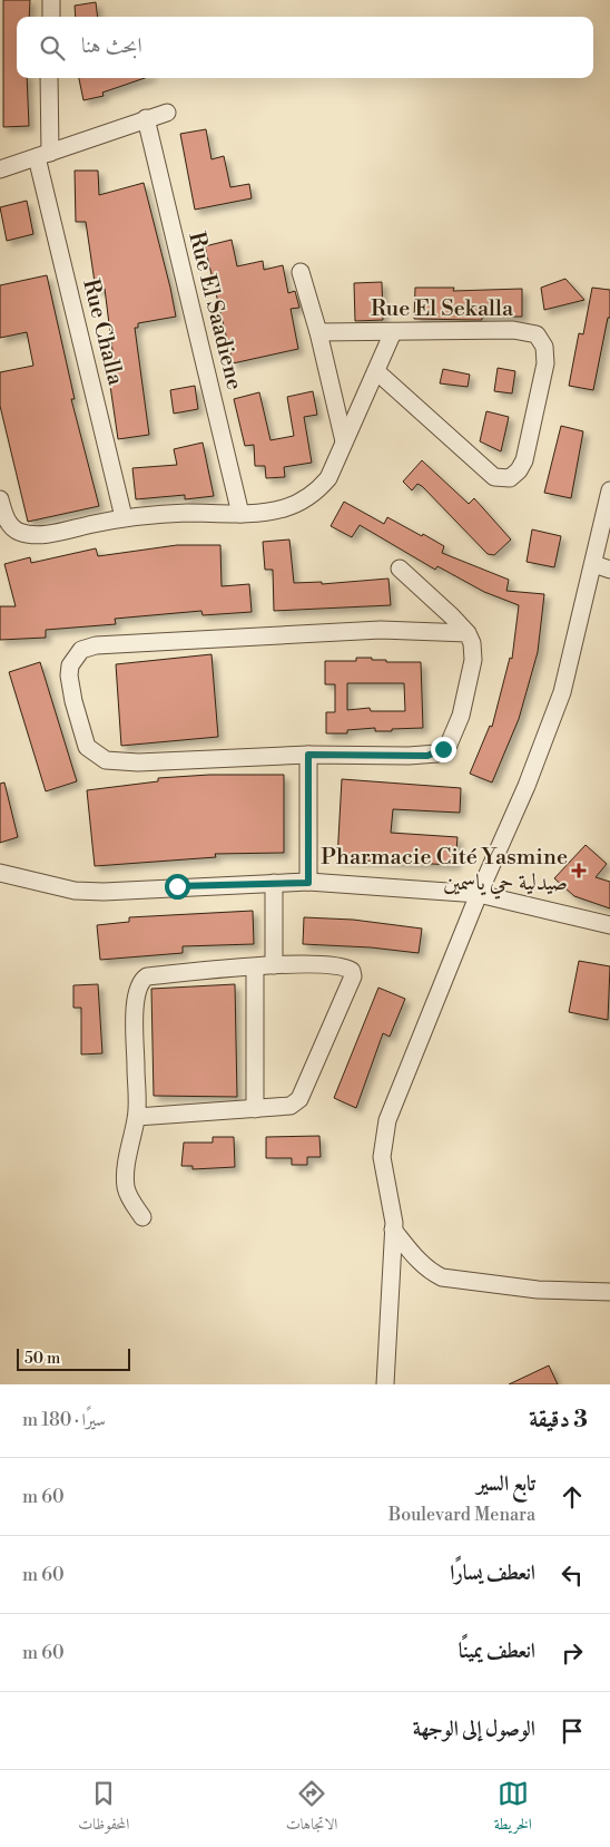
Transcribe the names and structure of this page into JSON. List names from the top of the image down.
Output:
{
  "streets": {
    "street": ["Rue El Sekalla", "Rue El Saadiene", "Rue Challa"]
  },
  "places": {
    "health": ["Pharmacie Cité Yasmine صيدلية حي ياسمين"]
  },
  "scale_bar": "50 m",
  "page": {
    "search": "ابحث هنا",
    "scale": "50 m",
    "heading": ["3 دقيقة", "سيرًا · 180 m"],
    "list": [
      ["تابع السير", "Boulevard Menara", "60 m"],
      ["انعطف يسارًا", "60 m"],
      ["انعطف يمينًا", "60 m"],
      "الوصول إلى الوجهة"
    ],
    "nav": ["الخريطة", "الاتجاهات", "المحفوظات"]
  }
}
